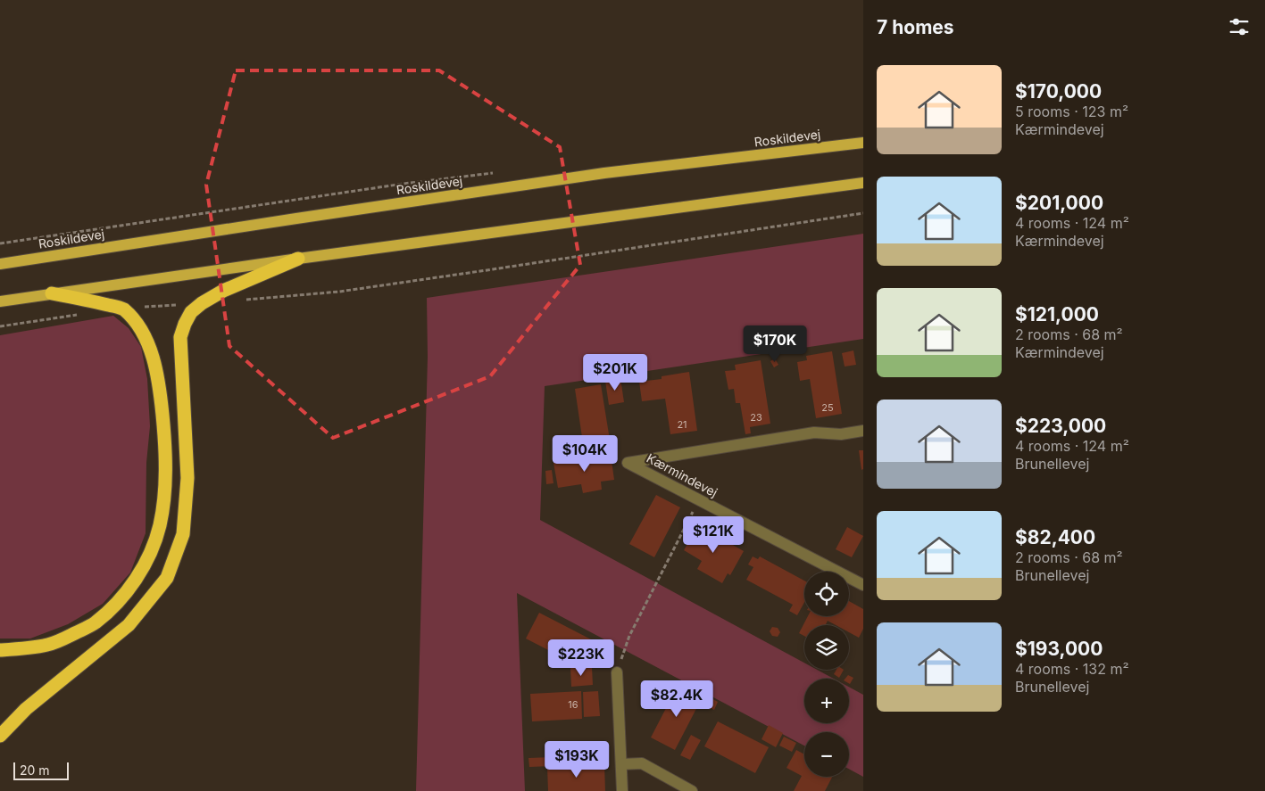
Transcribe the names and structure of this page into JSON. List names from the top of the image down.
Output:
{
  "streets": {
    "main road": ["Roskildevej"],
    "street": ["Kærmindevej"]
  },
  "house_numbers": [
    "25",
    "23",
    "21",
    "16"
  ],
  "scale_bar": "20 m",
  "page": {
    "heading": "7 homes",
    "list": [
      {
        "name": "$170,000",
        "note": "5 rooms · 123 m² · Kærmindevej"
      },
      {
        "name": "$201,000",
        "note": "4 rooms · 124 m² · Kærmindevej"
      },
      {
        "name": "$121,000",
        "note": "2 rooms · 68 m² · Kærmindevej"
      },
      {
        "name": "$223,000",
        "note": "4 rooms · 124 m² · Brunellevej"
      },
      {
        "name": "$82,400",
        "note": "2 rooms · 68 m² · Brunellevej"
      },
      {
        "name": "$193,000",
        "note": "4 rooms · 132 m² · Brunellevej"
      }
    ],
    "price": [
      "$170K",
      "$201K",
      "$104K",
      "$121K",
      "$223K",
      "$82.4K",
      "$193K"
    ],
    "map_buttons": ["+", "−"],
    "scale": "20 m"
  }
}
